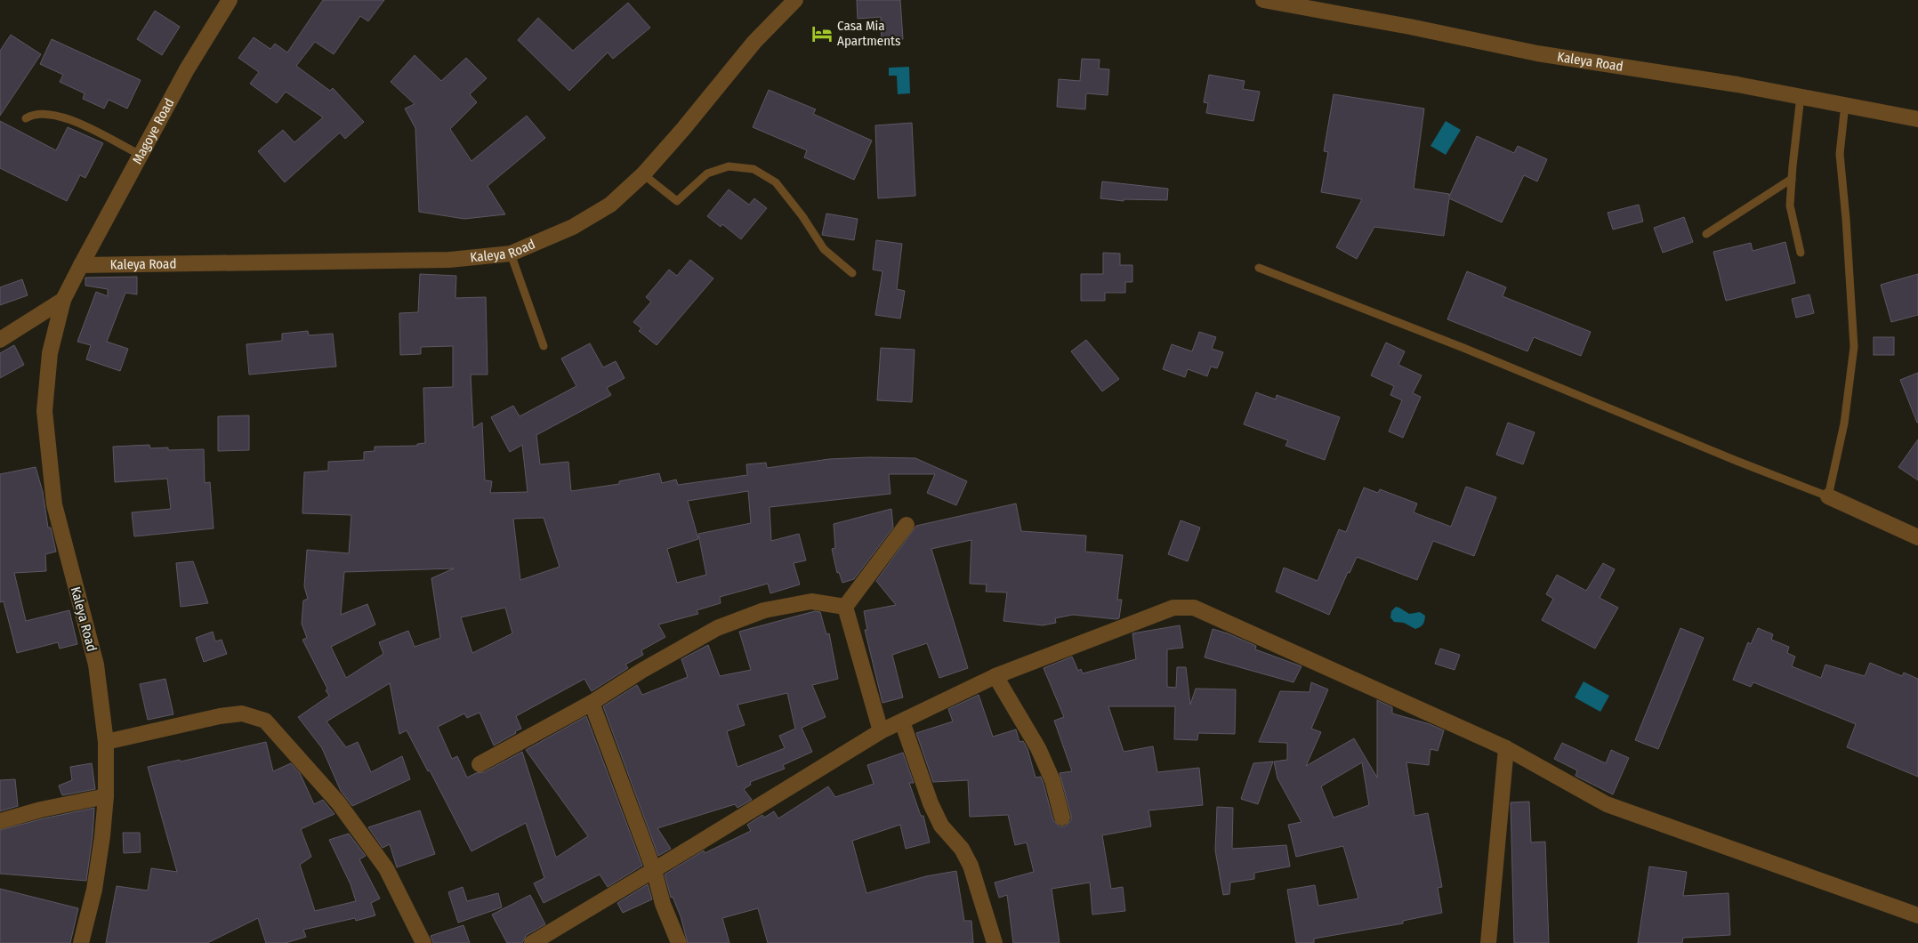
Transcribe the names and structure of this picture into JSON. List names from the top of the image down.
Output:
{
  "streets": {
    "street": ["Kaleya Road", "Magoye Road"]
  },
  "crossings": [
    ["Kaleya Road", "Magoye Road"]
  ],
  "places": {
    "hotel": ["Casa Mia Apartments"]
  }
}
